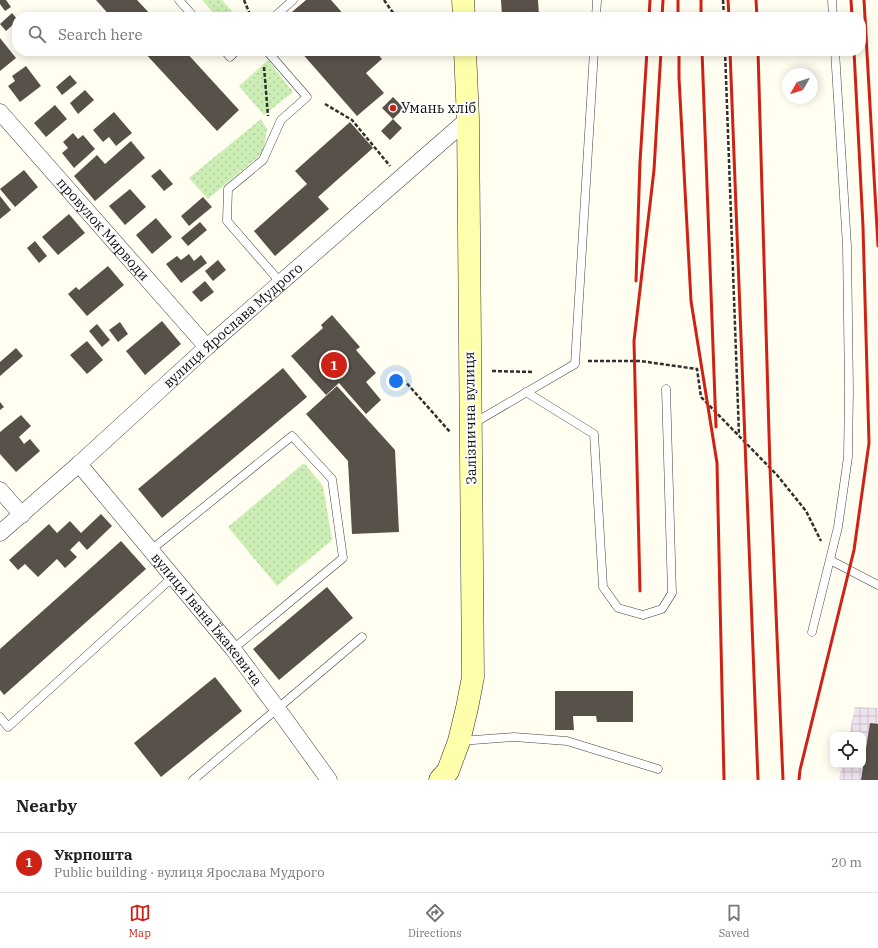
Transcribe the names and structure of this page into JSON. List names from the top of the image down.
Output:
{
  "streets": {
    "main road": ["Залізнична вулиця"],
    "street": ["провулок Мирводи", "вулиця Ярослава Мудрого", "вулиця Івана Їжакевича"]
  },
  "crossings": [
    ["провулок Мирводи", "вулиця Ярослава Мудрого"],
    ["вулиця Ярослава Мудрого", "Залізнична вулиця"],
    ["вулиця Ярослава Мудрого", "вулиця Івана Їжакевича"]
  ],
  "places": ["Умань хліб"],
  "north": "bottom left",
  "page": {
    "search": "Search here",
    "pins": "1",
    "heading": "Nearby",
    "list": [
      {
        "mark": "1",
        "name": "Укрпошта",
        "note": "Public building · вулиця Ярослава Мудрого",
        "value": "20 m"
      }
    ],
    "nav": ["Map", "Directions", "Saved"]
  }
}
